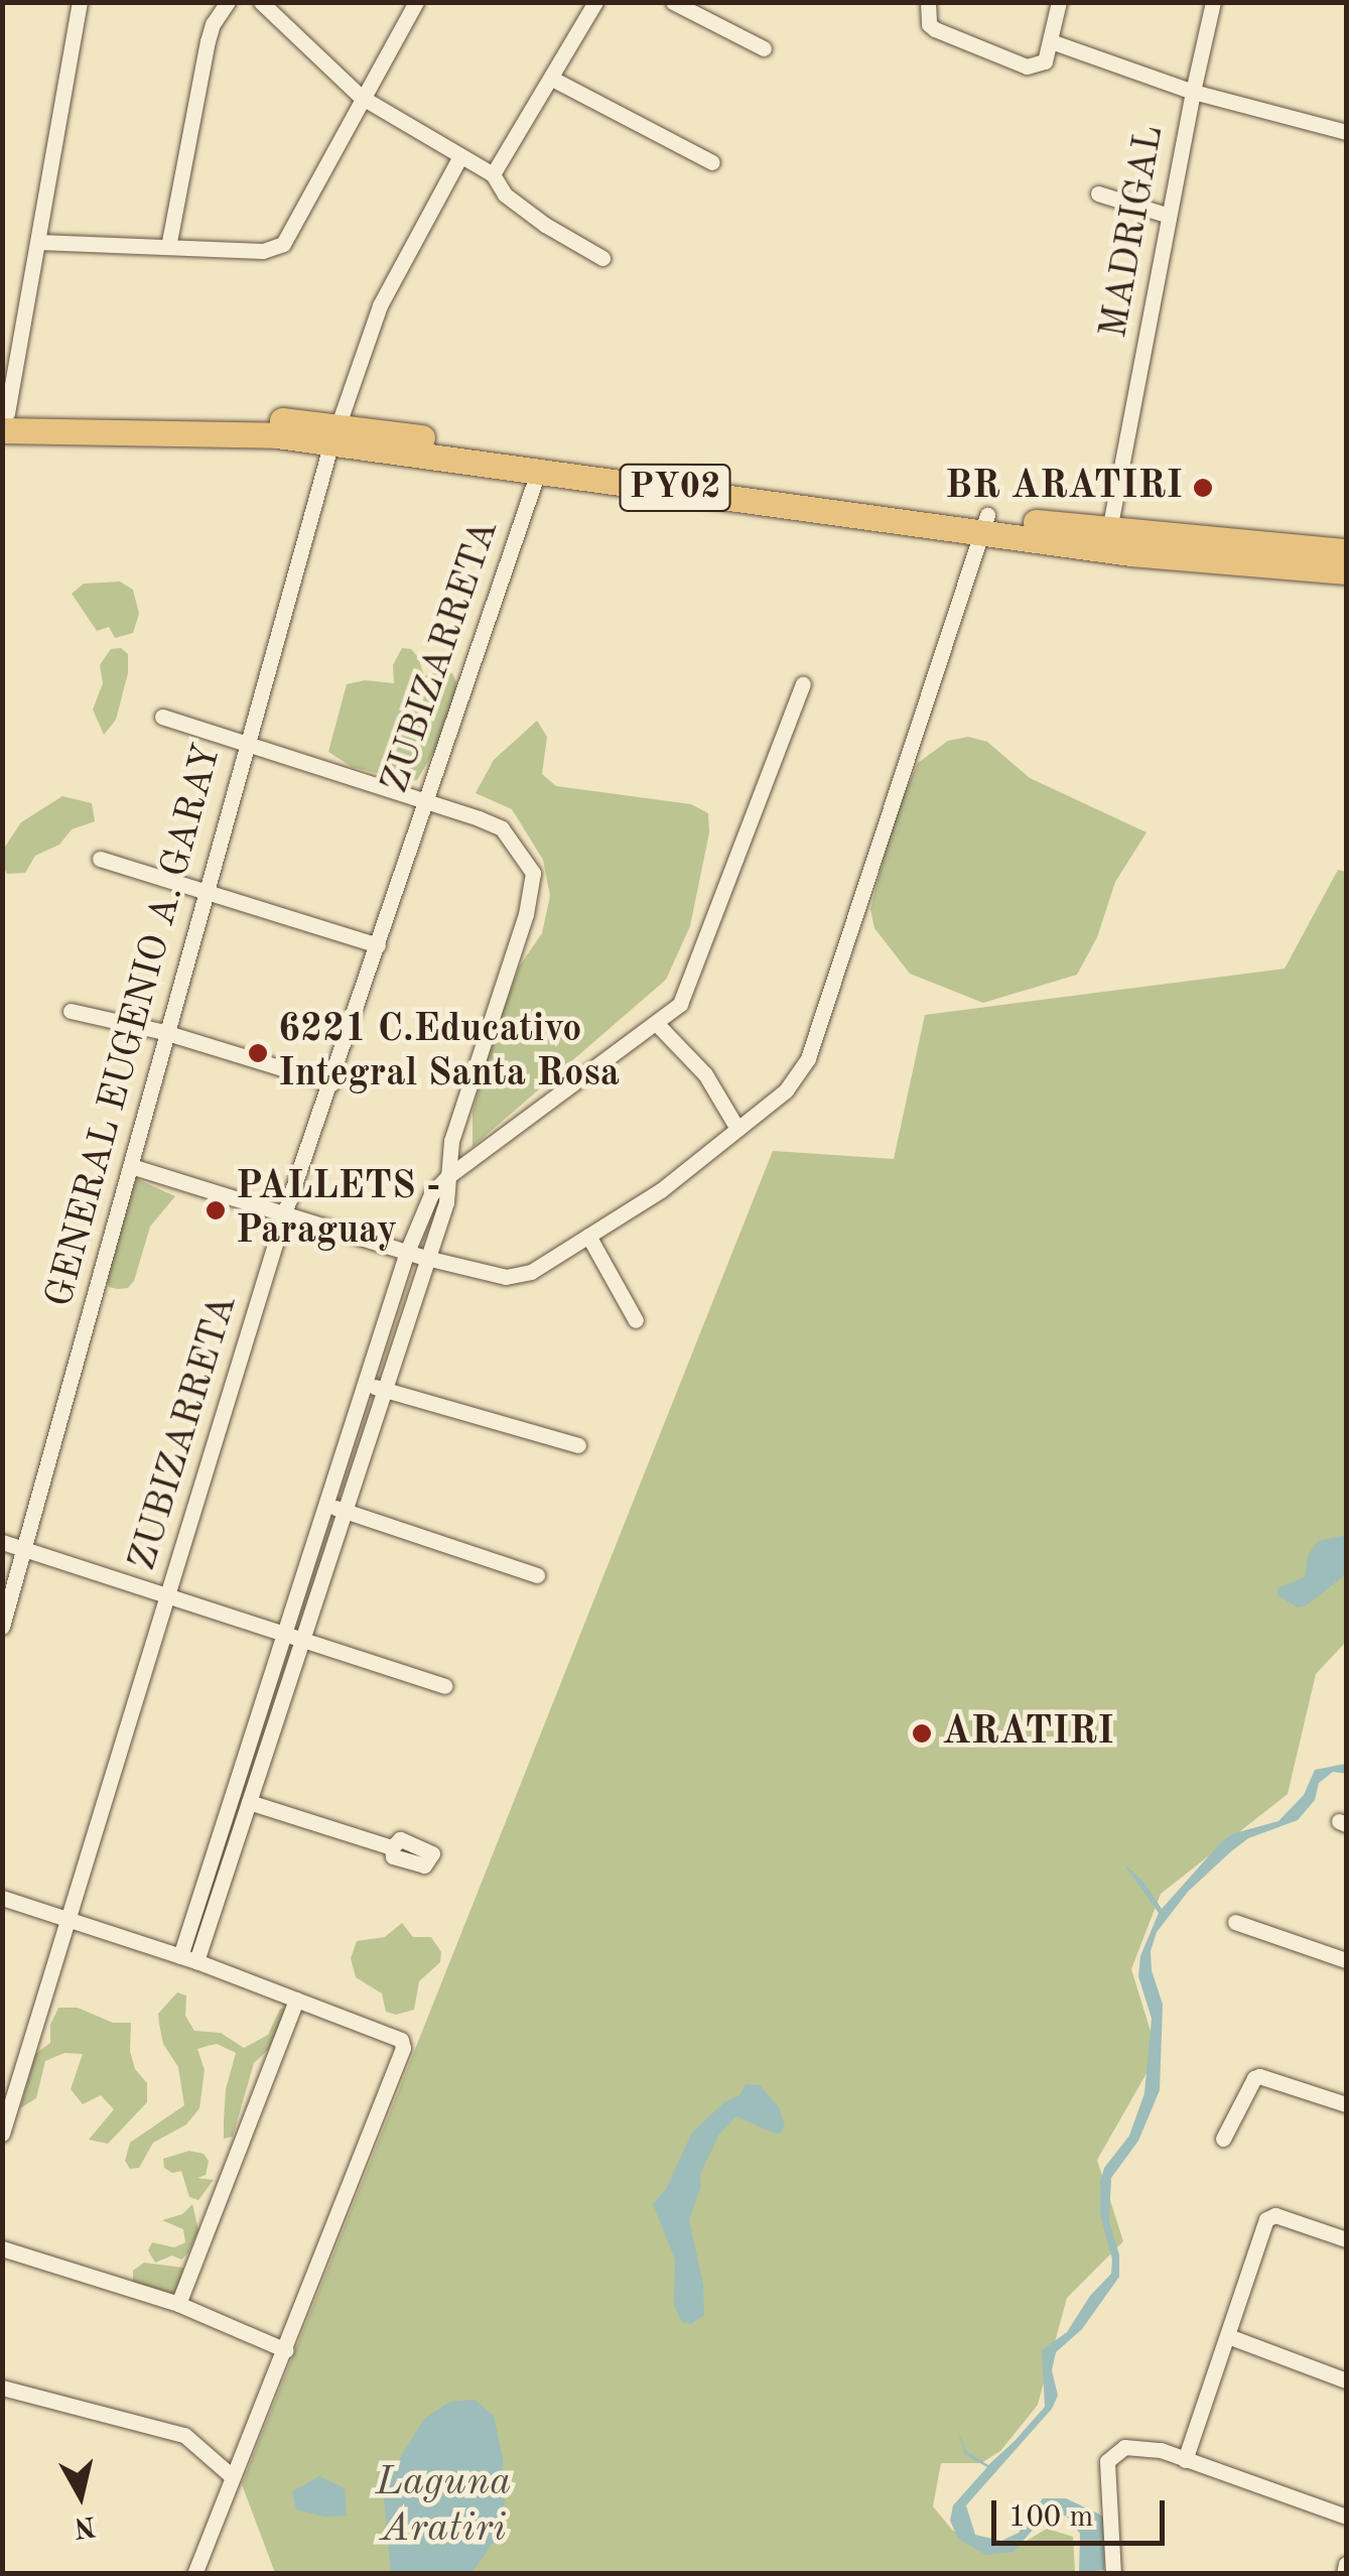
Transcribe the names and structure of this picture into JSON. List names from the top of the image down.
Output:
{
  "streets": {
    "highway": ["PY02"],
    "street": ["MADRIGAL", "ZUBIZARRETA", "GENERAL EUGENIO A. GARAY"]
  },
  "crossings": [
    ["MADRIGAL", "PY02"],
    ["PY02", "ZUBIZARRETA"],
    ["PY02", "GENERAL EUGENIO A. GARAY"]
  ],
  "water": ["Laguna Aratiri"],
  "places": [
    "BR ARATIRI",
    "6221 C.Educativo Integral Santa Rosa",
    "PALLETS - Paraguay",
    "ARATIRI"
  ],
  "scale_bar": "100 m",
  "north": "bottom"
}
